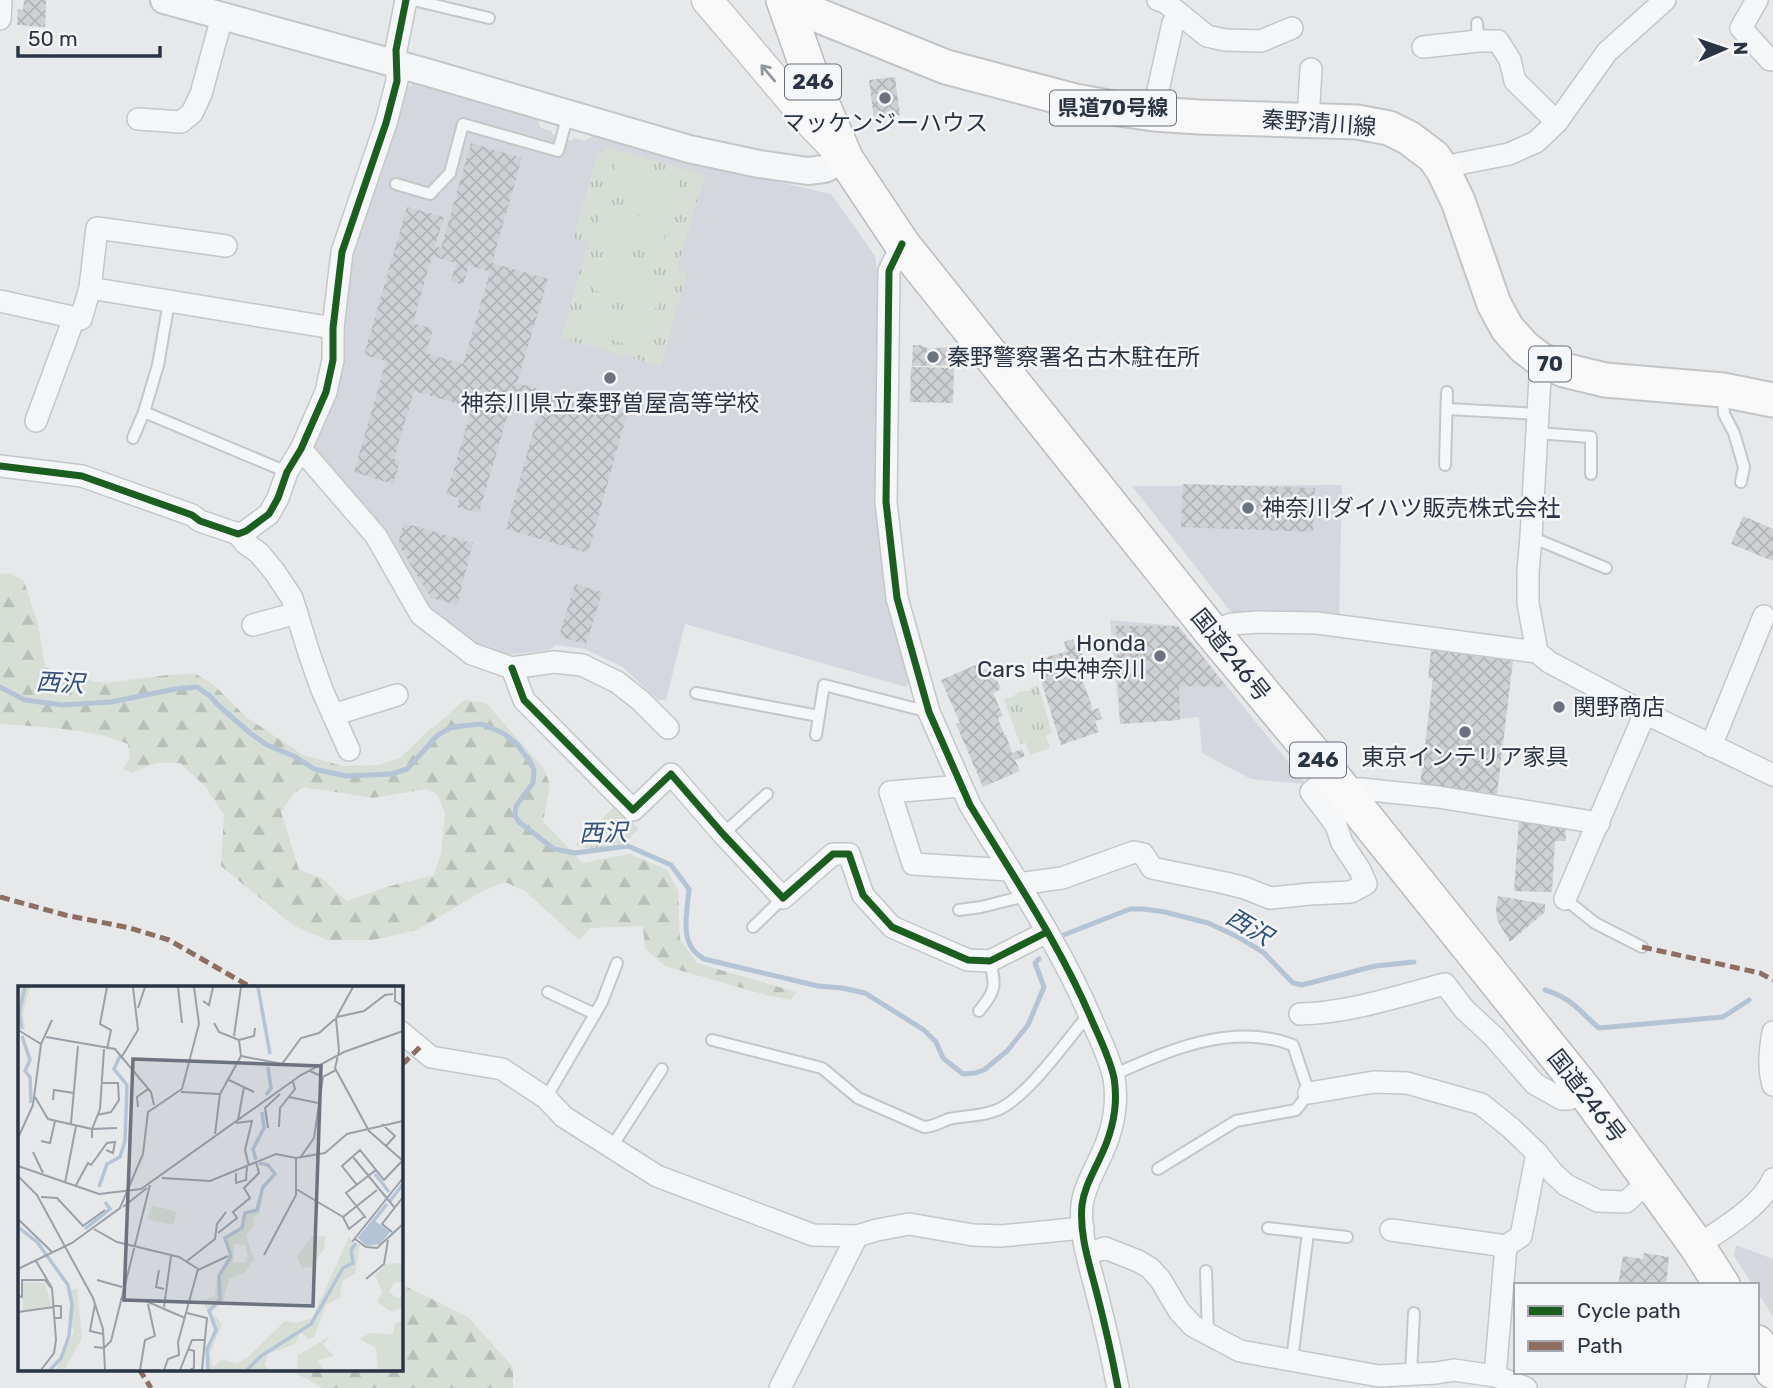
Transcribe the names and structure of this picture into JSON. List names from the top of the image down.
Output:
{
  "streets": {
    "highway": ["246", "国道246号"],
    "main road": ["県道70号線", "秦野清川線", "70"]
  },
  "crossings": [
    ["秦野清川線", "国道246号"]
  ],
  "water": ["西沢"],
  "places": [
    "マッケンジーハウス",
    "秦野警察署名古木駐在所",
    "神奈川県立秦野曽屋高等学校",
    "神奈川ダイハツ販売株式会社",
    "Honda Cars 中央神奈川",
    "関野商店",
    "東京インテリア家具"
  ],
  "legend": ["Cycle path", "Path"],
  "scale_bar": "50 m",
  "north": "right"
}
